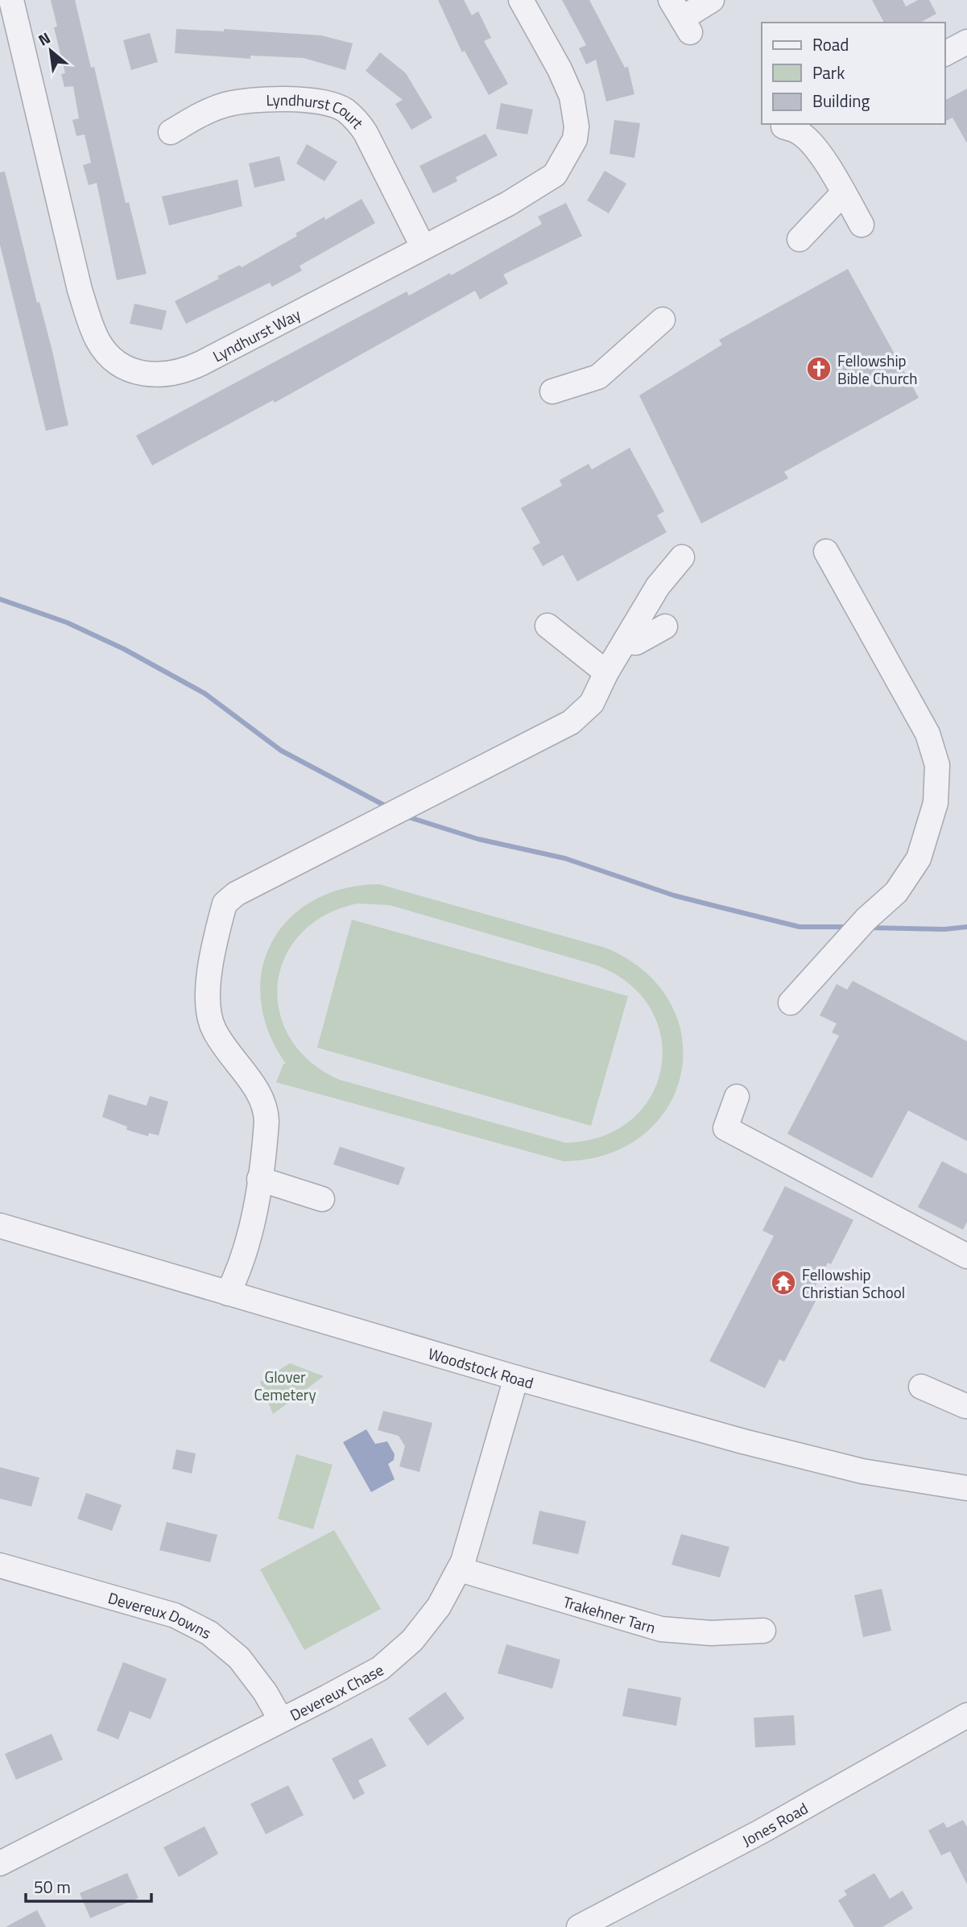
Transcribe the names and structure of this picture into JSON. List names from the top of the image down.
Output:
{
  "streets": {
    "street": [
      "Lyndhurst Court",
      "Lyndhurst Way",
      "Woodstock Road",
      "Trakehner Tarn",
      "Devereux Downs",
      "Devereux Chase",
      "Jones Road"
    ]
  },
  "crossings": [
    ["Lyndhurst Court", "Lyndhurst Way"],
    ["Woodstock Road", "Devereux Chase"],
    ["Trakehner Tarn", "Devereux Chase"],
    ["Devereux Downs", "Devereux Chase"]
  ],
  "parks": ["Glover Cemetery"],
  "places": {
    "church": ["Fellowship Bible Church"],
    "temple": ["Fellowship Christian School"]
  },
  "legend": ["Road", "Park", "Building"],
  "scale_bar": "50 m",
  "north": "top left"
}
